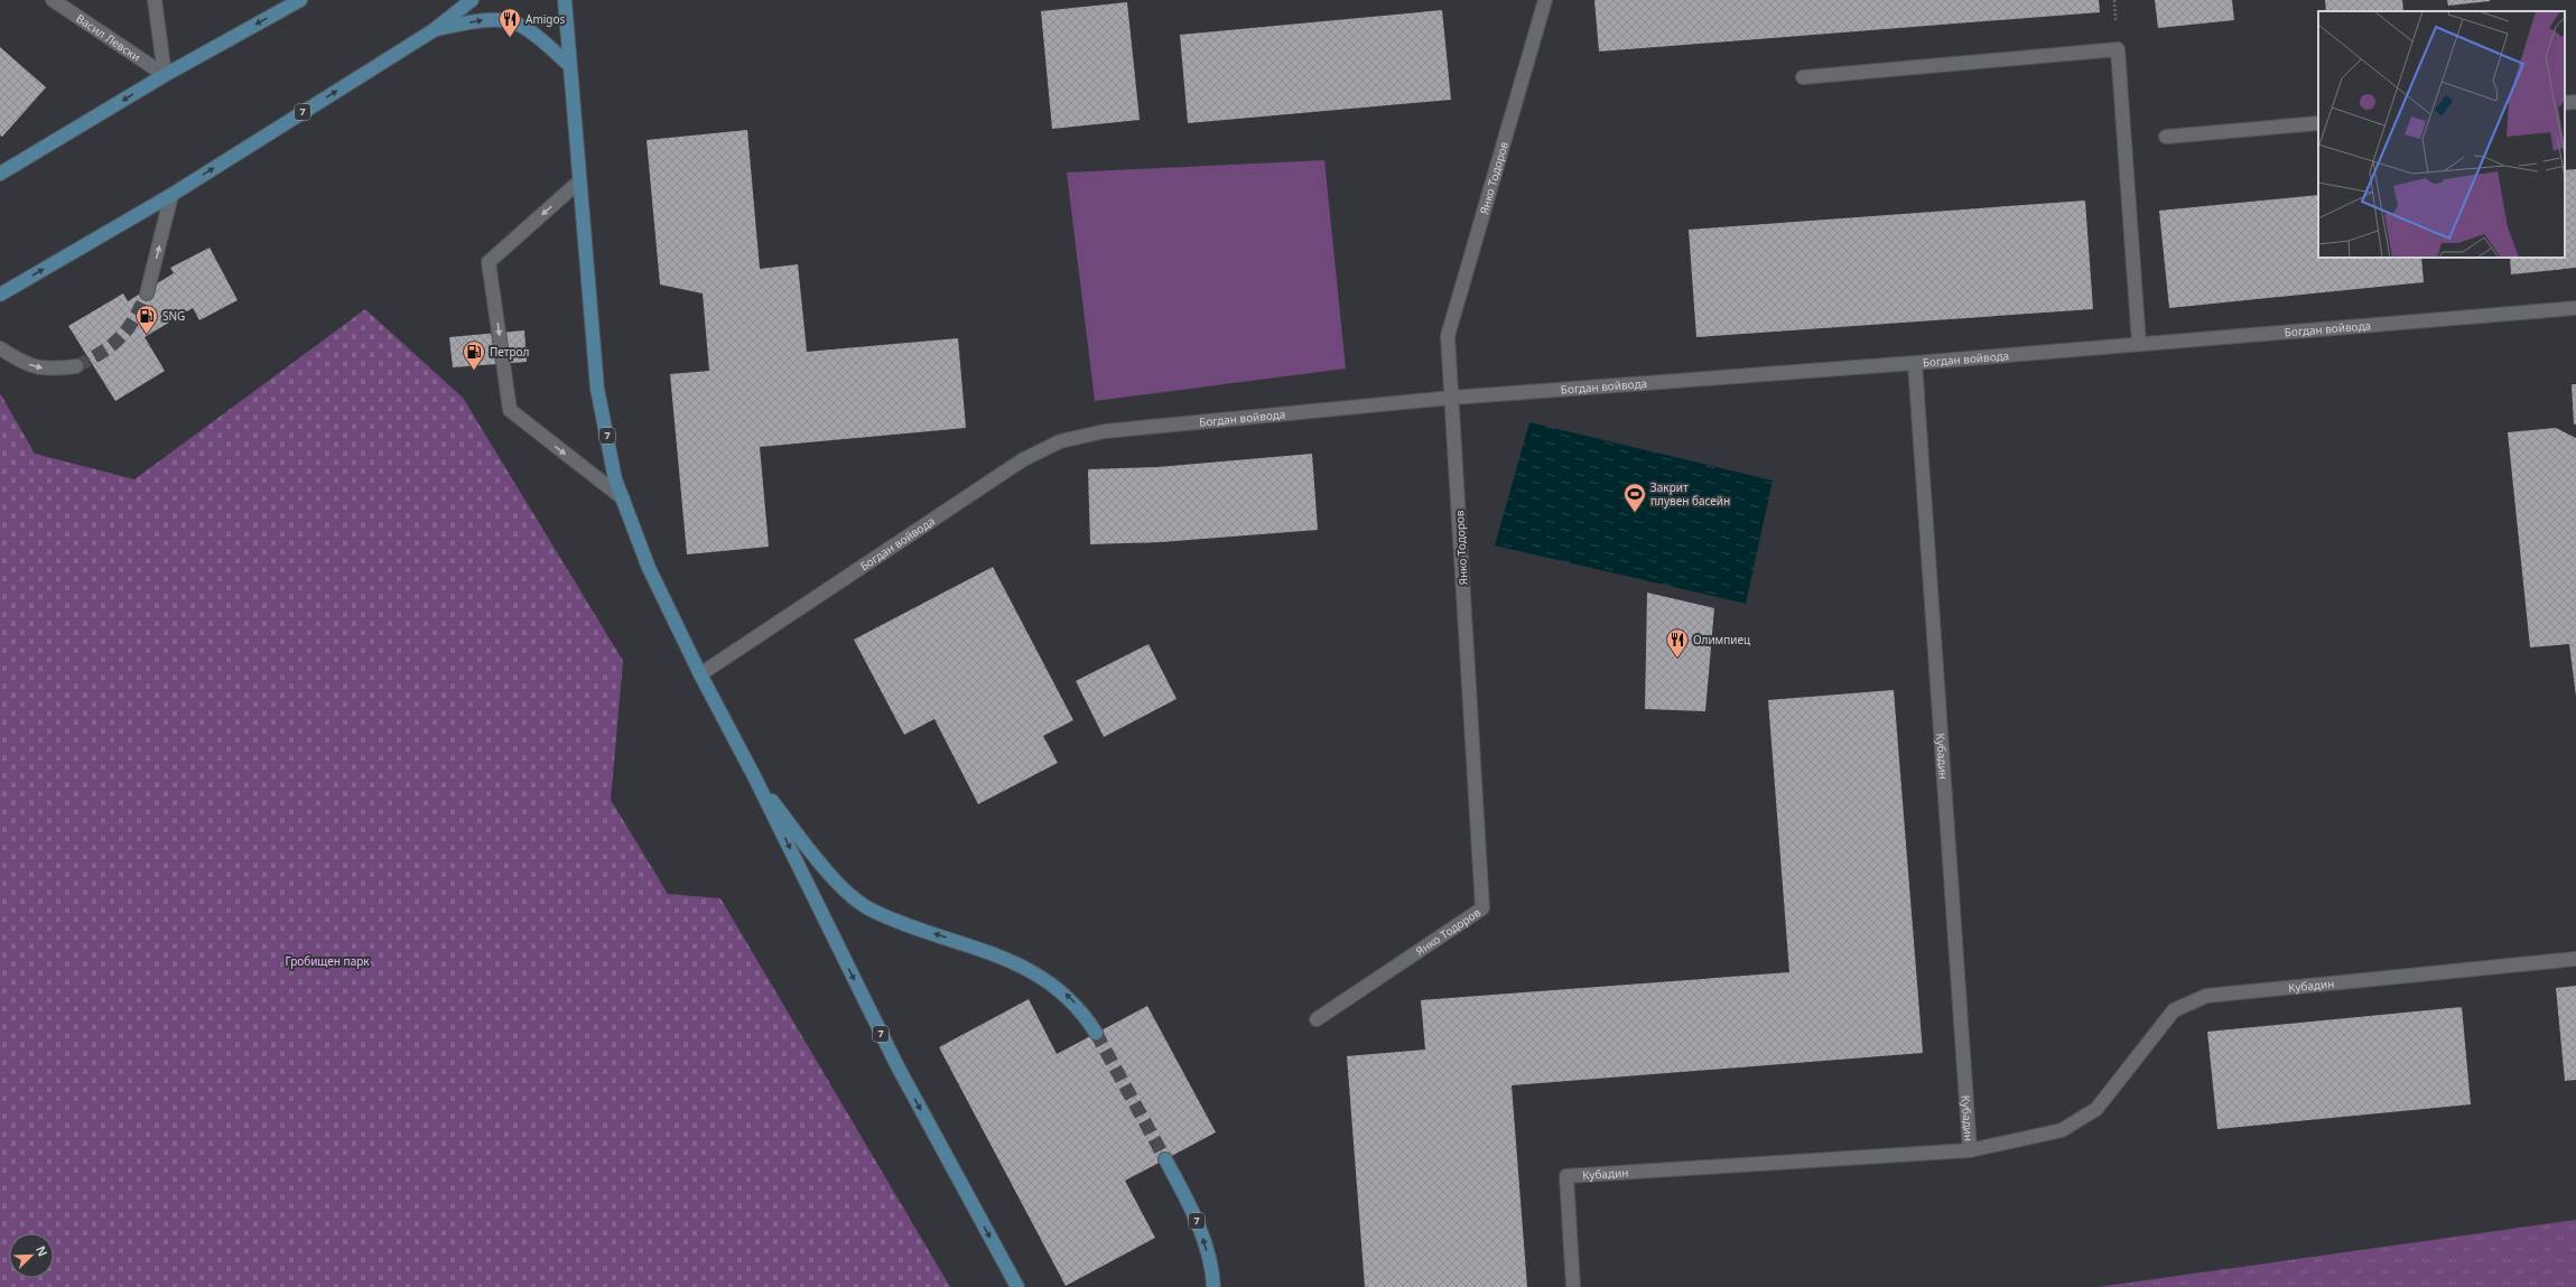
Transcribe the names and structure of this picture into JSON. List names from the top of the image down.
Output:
{
  "streets": {
    "main road": ["7"],
    "street": [
      "Васил Левски",
      "Янко Тодоров",
      "Богдан войвода",
      "Кубадин"
    ]
  },
  "crossings": [
    ["7", "Богдан войвода"],
    ["Янко Тодоров", "Богдан войвода"],
    ["Богдан войвода", "Кубадин"]
  ],
  "parks": ["Гробищен парк"],
  "places": {
    "restaurant": ["Amigos", "Олимпиец"],
    "fuel station": ["SNG", "Петрол"],
    "sports": ["Закрит плувен басейн"]
  },
  "north": "top right"
}
